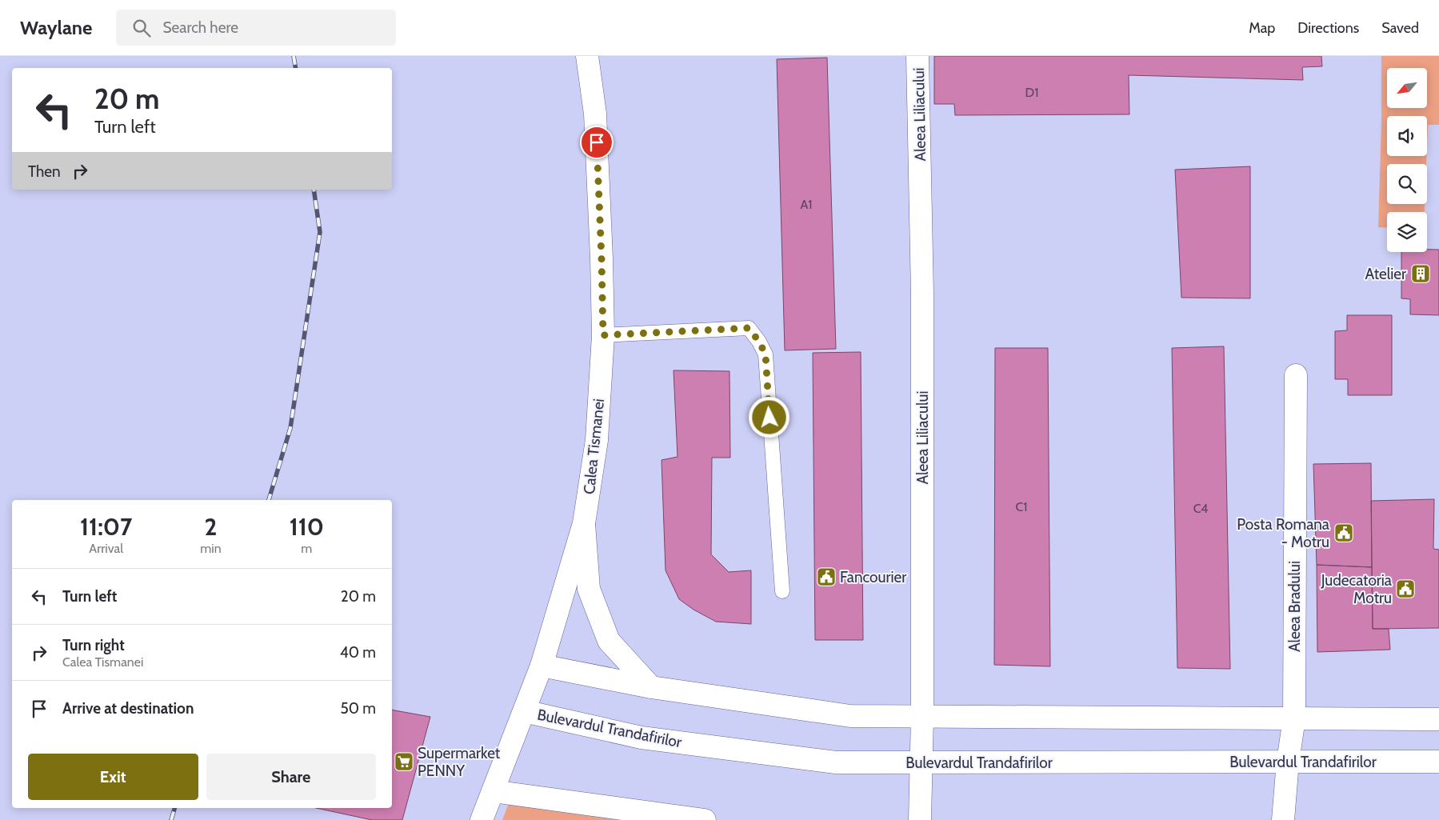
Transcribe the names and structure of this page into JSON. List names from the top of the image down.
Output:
{
  "streets": {
    "street": [
      "Aleea Liliacului",
      "Calea Tismanei",
      "Aleea Bradului",
      "Bulevardul Trandafirilor"
    ]
  },
  "crossings": [
    ["Aleea Liliacului", "Bulevardul Trandafirilor"],
    ["Calea Tismanei", "Bulevardul Trandafirilor"],
    ["Aleea Bradului", "Bulevardul Trandafirilor"]
  ],
  "places": {
    "building": ["Atelier"],
    "public building": ["Posta Romana - Motru", "Fancourier", "Judecatoria Motru"],
    "supermarket": ["Supermarket PENNY"]
  },
  "house_numbers": [
    "D1",
    "A1",
    "C1",
    "C4"
  ],
  "north": "bottom left",
  "page": {
    "header": "Waylane",
    "search": "Search here",
    "nav": ["Map", "Directions", "Saved"],
    "turn": ["20 m", "Turn left"],
    "then": "Then",
    "eta": [
      "11:07",
      "Arrival",
      "2",
      "min",
      "110",
      "m"
    ],
    "list": [
      {
        "name": "Turn left",
        "value": "20 m"
      },
      {
        "name": "Turn right",
        "note": "Calea Tismanei",
        "value": "40 m"
      },
      {
        "name": "Arrive at destination",
        "value": "50 m"
      }
    ],
    "buttons": ["Exit", "Share"]
  }
}
